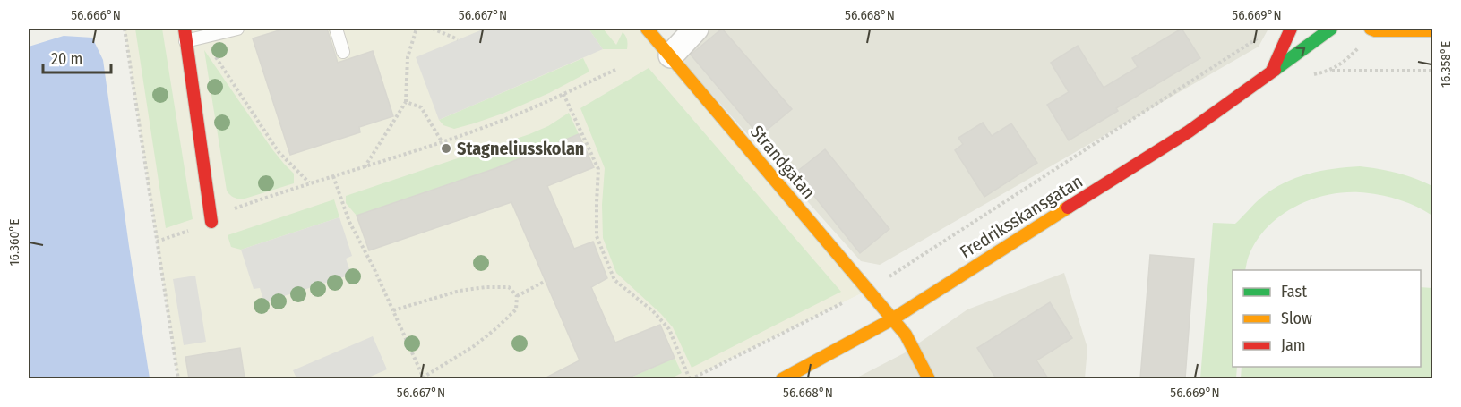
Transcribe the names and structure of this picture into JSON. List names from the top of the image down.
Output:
{
  "streets": {
    "street": ["Strandgatan", "Fredriksskansgatan"]
  },
  "crossings": [
    ["Strandgatan", "Fredriksskansgatan"]
  ],
  "places": ["Stagneliusskolan"],
  "legend": ["Fast", "Slow", "Jam"],
  "scale_bar": "20 m",
  "coordinates": [
    "56.666°N",
    "56.667°N",
    "56.668°N",
    "56.669°N",
    "16.358°E",
    "16.360°E"
  ]
}
